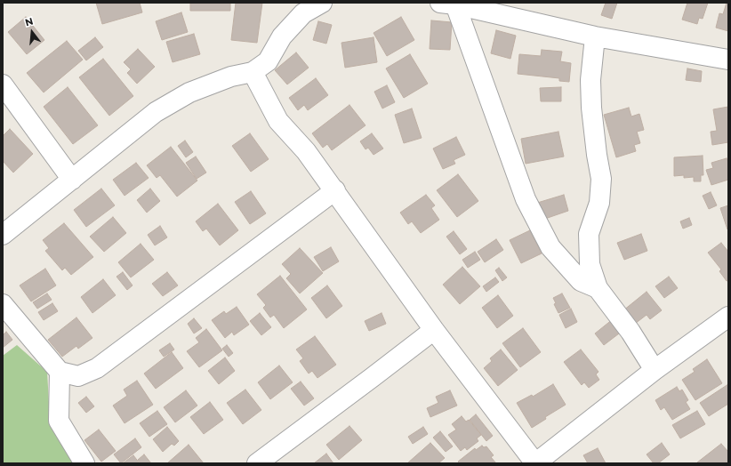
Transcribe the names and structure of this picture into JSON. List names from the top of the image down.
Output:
{
  "north": "top"
}
